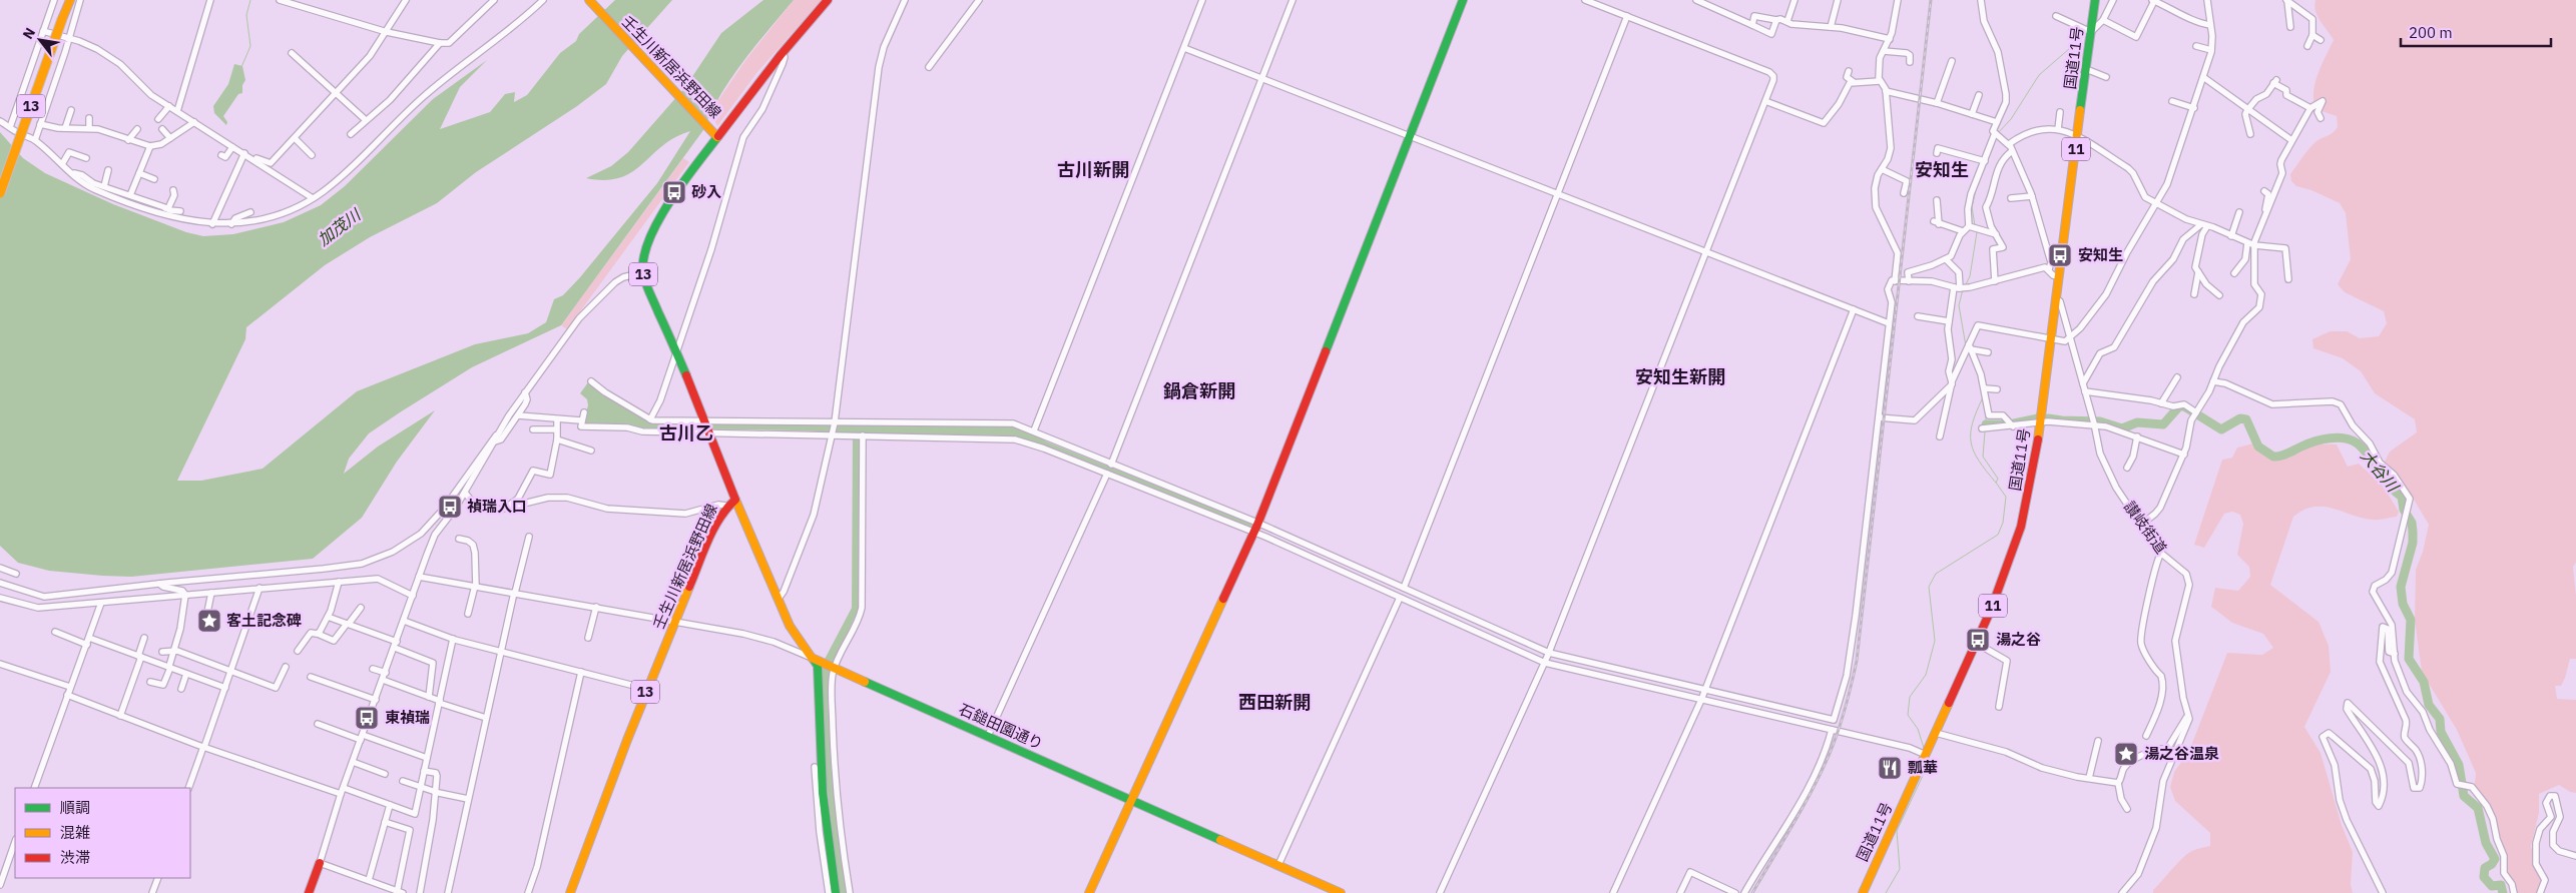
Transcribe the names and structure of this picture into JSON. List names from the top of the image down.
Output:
{
  "streets": {
    "main road": [
      "国道11号",
      "壬生川新居浜野田線",
      "13",
      "11",
      "石鎚田園通り"
    ],
    "street": ["讃岐街道"]
  },
  "crossings": [
    ["国道11号", "讃岐街道"]
  ],
  "districts": [
    "古川新開",
    "安知生",
    "安知生新開",
    "鍋倉新開",
    "古川乙",
    "西田新開"
  ],
  "water": ["加茂川", "大谷川"],
  "places": {
    "bus stop": [
      "砂入",
      "安知生",
      "禎瑞入口",
      "湯之谷",
      "東禎瑞"
    ],
    "place": ["客土記念碑", "湯之谷温泉"],
    "restaurant": ["瓢華"]
  },
  "legend": ["順調", "混雑", "渋滞"],
  "scale_bar": "200 m",
  "north": "top left"
}
